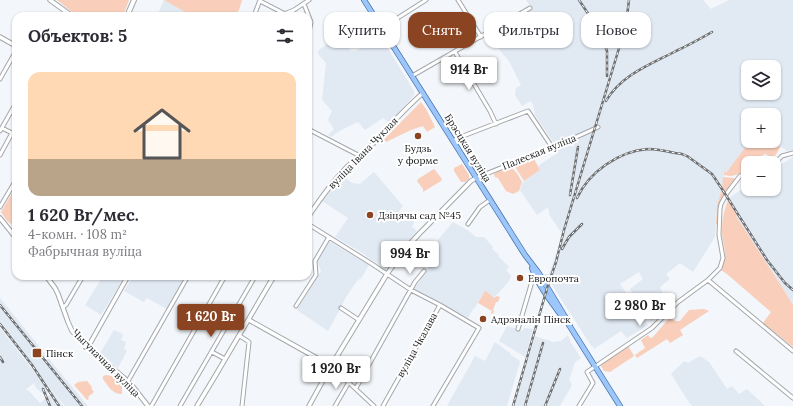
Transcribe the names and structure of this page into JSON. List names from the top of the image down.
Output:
{
  "streets": {
    "main road": ["Брэсцкая вуліца"],
    "street": [
      "Палеская вуліца",
      "вуліца Івана Чуклая",
      "вуліца Чкалава",
      "Чыгуначная вуліца"
    ]
  },
  "crossings": [
    ["Брэсцкая вуліца", "Палеская вуліца"],
    ["Брэсцкая вуліца", "вуліца Івана Чуклая"]
  ],
  "places": {
    "other": [
      "Будзь у форме",
      "Дзіцячы сад №45",
      "Европочта",
      "Адрэналін Пінск"
    ],
    "transit": ["Пінск"]
  },
  "page": {
    "chip": [
      "Купить",
      "Снять",
      "Фильтры",
      "Новое"
    ],
    "heading": "Объектов: 5",
    "price": [
      "914 Br",
      "994 Br",
      "2 980 Br",
      "1 620 Br",
      "1 920 Br"
    ],
    "map_buttons": ["+", "−"],
    "list": [
      {
        "name": "1 620 Br/мес.",
        "note": "4-комн. · 108 m² · Фабрычная вуліца"
      }
    ]
  }
}
